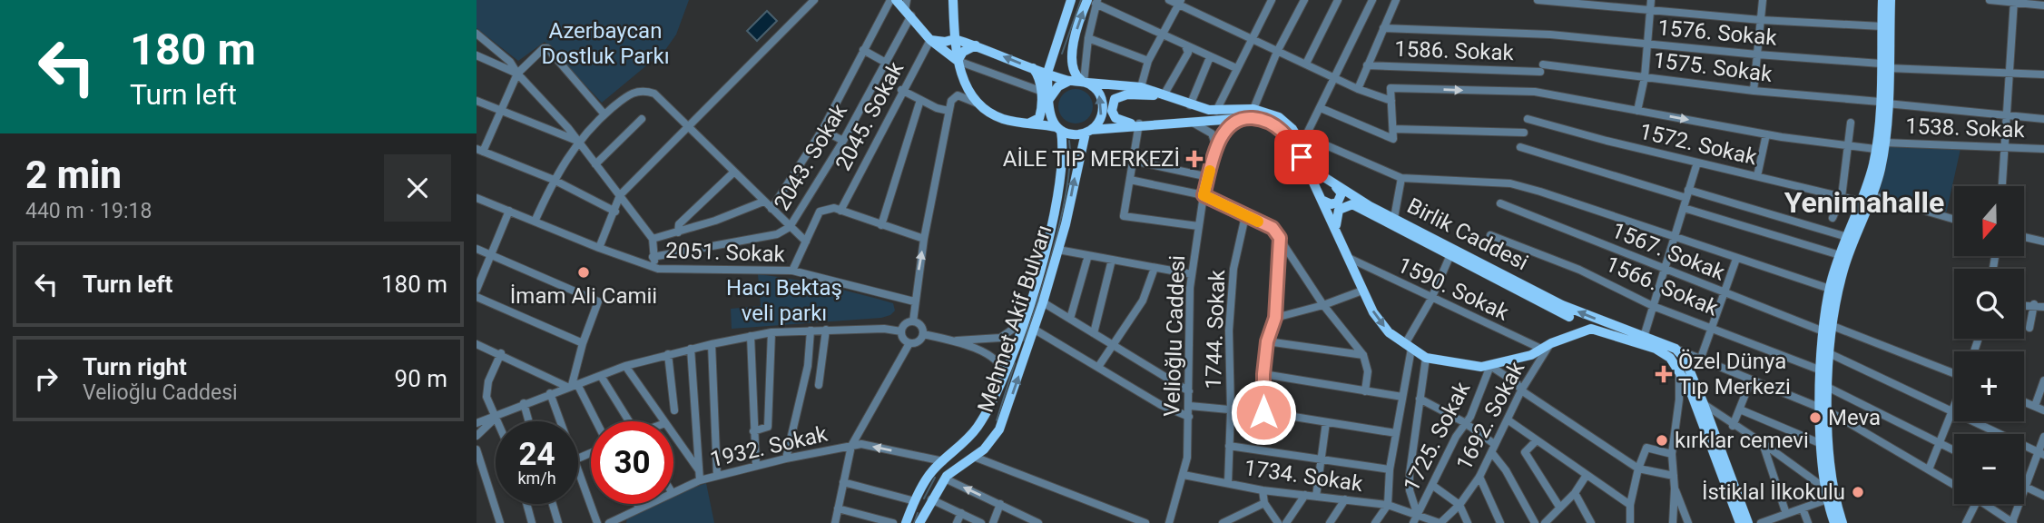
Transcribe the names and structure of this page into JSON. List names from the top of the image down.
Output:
{
  "streets": {
    "main road": ["Birlik Caddesi", "Mehmet Akif Bulvarı"],
    "street": [
      "1576. Sokak",
      "1586. Sokak",
      "1575. Sokak",
      "2045. Sokak",
      "1538. Sokak",
      "1572. Sokak",
      "2043. Sokak",
      "1567. Sokak",
      "2051. Sokak",
      "1566. Sokak",
      "1590. Sokak",
      "1744. Sokak",
      "Velioğlu Caddesi",
      "1692. Sokak",
      "1725. Sokak",
      "1932. Sokak",
      "1734. Sokak"
    ]
  },
  "crossings": [
    ["1586. Sokak", "1575. Sokak"],
    ["Birlik Caddesi", "Mehmet Akif Bulvarı"],
    ["Mehmet Akif Bulvarı", "1932. Sokak"],
    ["1744. Sokak", "1734. Sokak"],
    ["Velioğlu Caddesi", "1734. Sokak"],
    ["1692. Sokak", "1734. Sokak"],
    ["1725. Sokak", "1734. Sokak"]
  ],
  "districts": ["Yenimahalle"],
  "parks": ["Azerbaycan Dostluk Parkı", "Hacı Bektaş veli parkı"],
  "places": {
    "health": ["AİLE TIP MERKEZİ", "Özel Dünya Tıp Merkezi"],
    "other": [
      "İmam Ali Camii",
      "Meva",
      "kırklar cemevi",
      "İstiklal İlkokulu"
    ]
  },
  "north": "bottom",
  "page": {
    "turn": ["180 m", "Turn left"],
    "heading": ["2 min", "440 m · 19:18"],
    "map_buttons": ["+", "−"],
    "list": [
      {
        "name": "Turn left",
        "value": "180 m"
      },
      {
        "name": "Turn right",
        "note": "Velioğlu Caddesi",
        "value": "90 m"
      }
    ],
    "speed": "24 km/h",
    "limit": "30"
  }
}
